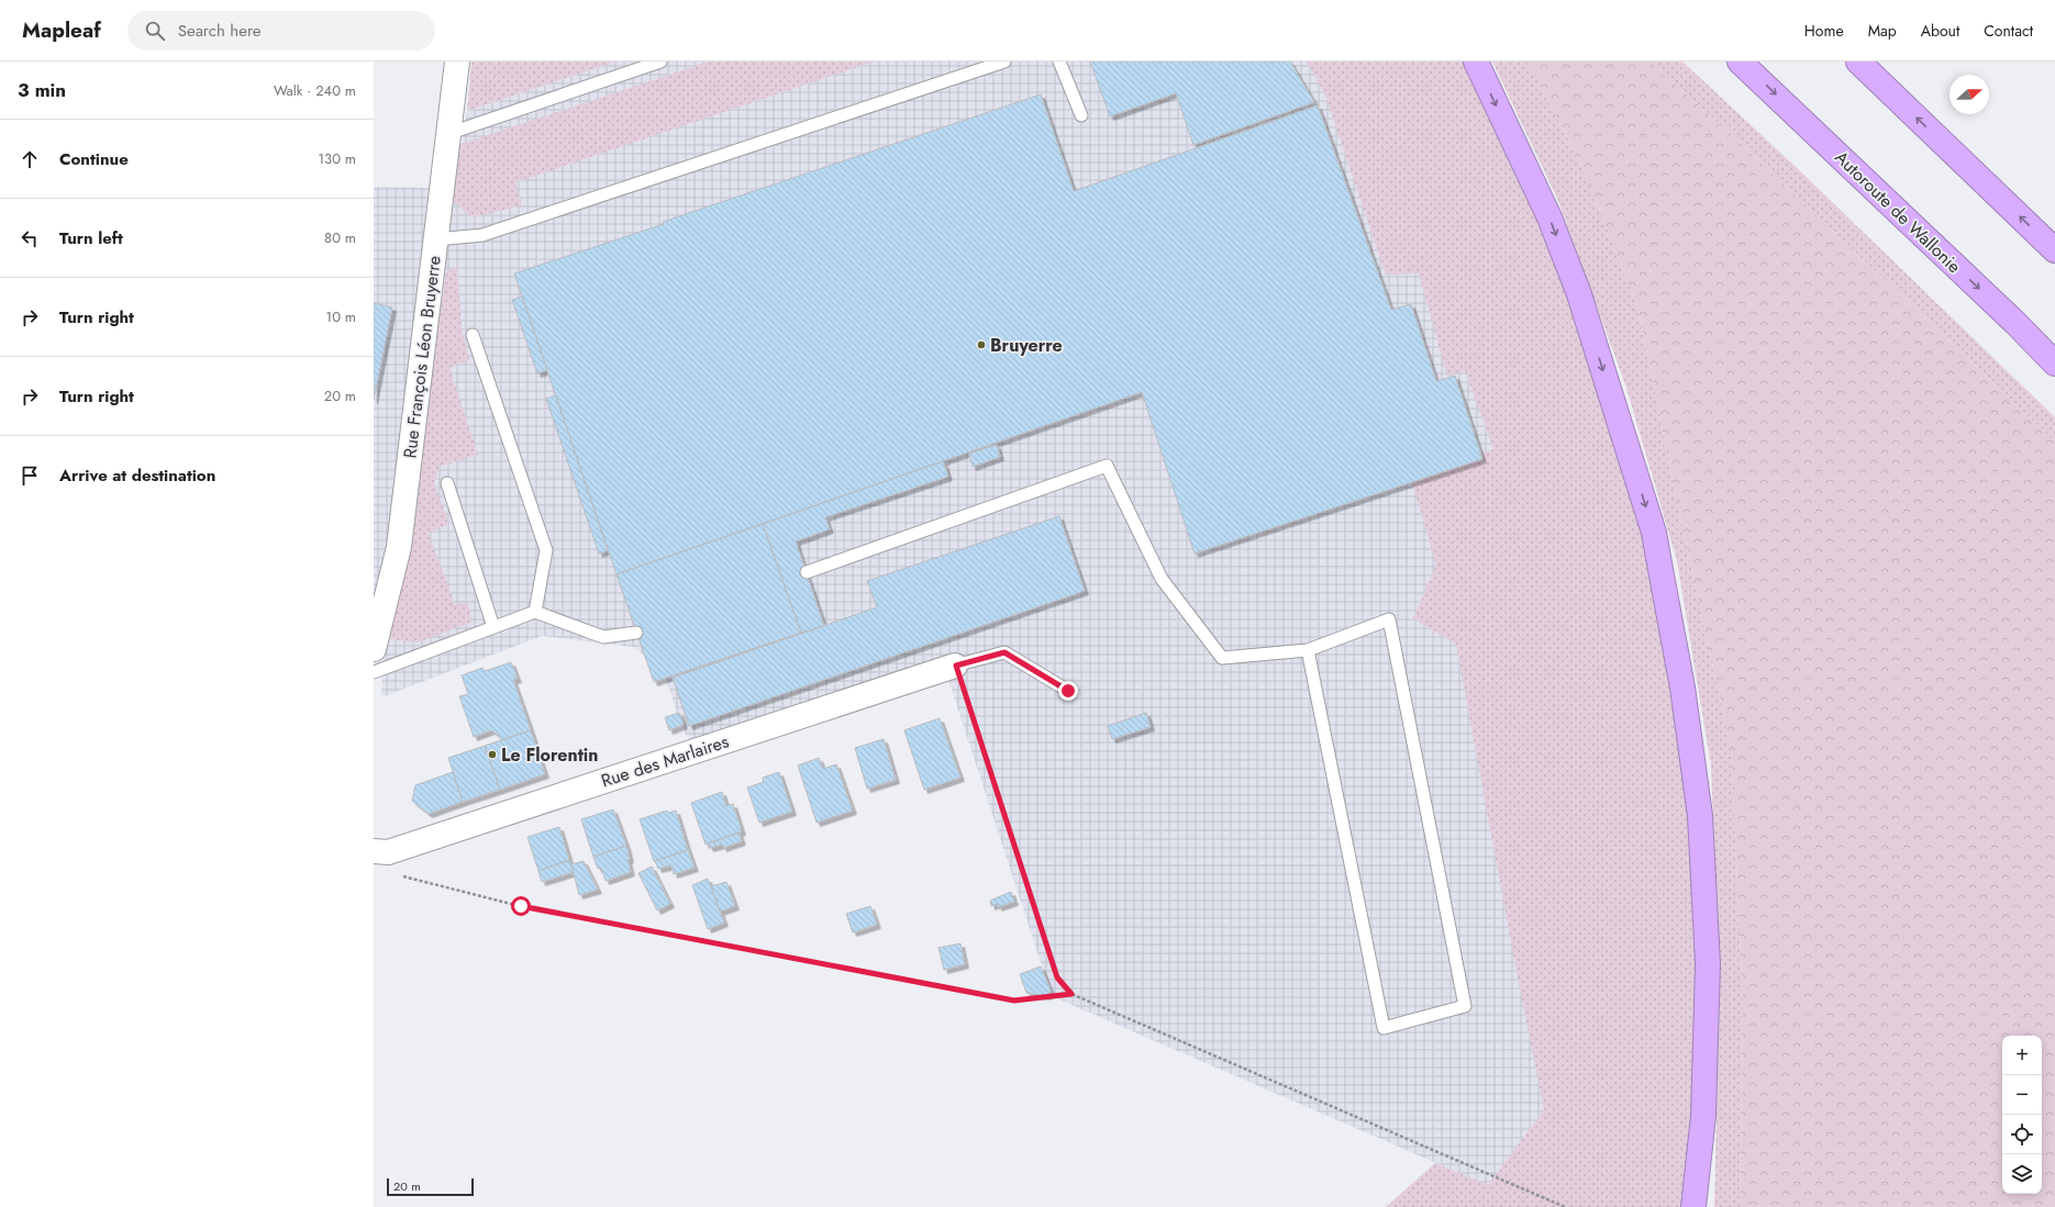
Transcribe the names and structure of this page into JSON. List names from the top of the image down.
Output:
{
  "streets": {
    "highway": ["Autoroute de Wallonie"],
    "street": ["Rue François Léon Bruyerre", "Rue des Marlaires"]
  },
  "places": ["Bruyerre", "Le Florentin"],
  "scale_bar": "20 m",
  "north": "right",
  "page": {
    "header": "Mapleaf",
    "search": "Search here",
    "nav": [
      "Home",
      "Map",
      "About",
      "Contact"
    ],
    "heading": ["3 min", "Walk · 240 m"],
    "list": [
      ["Continue", "130 m"],
      ["Turn left", "80 m"],
      ["Turn right", "10 m"],
      ["Turn right", "20 m"],
      "Arrive at destination"
    ],
    "map_buttons": ["+", "−"],
    "scale": "20 m"
  }
}
